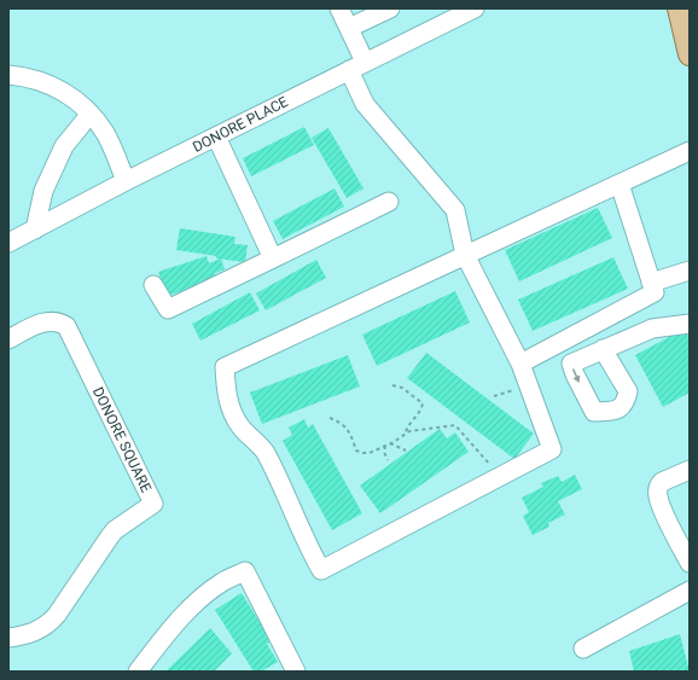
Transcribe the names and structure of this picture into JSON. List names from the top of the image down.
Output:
{
  "streets": {
    "street": ["DONORE PLACE", "DONORE SQUARE"]
  }
}
